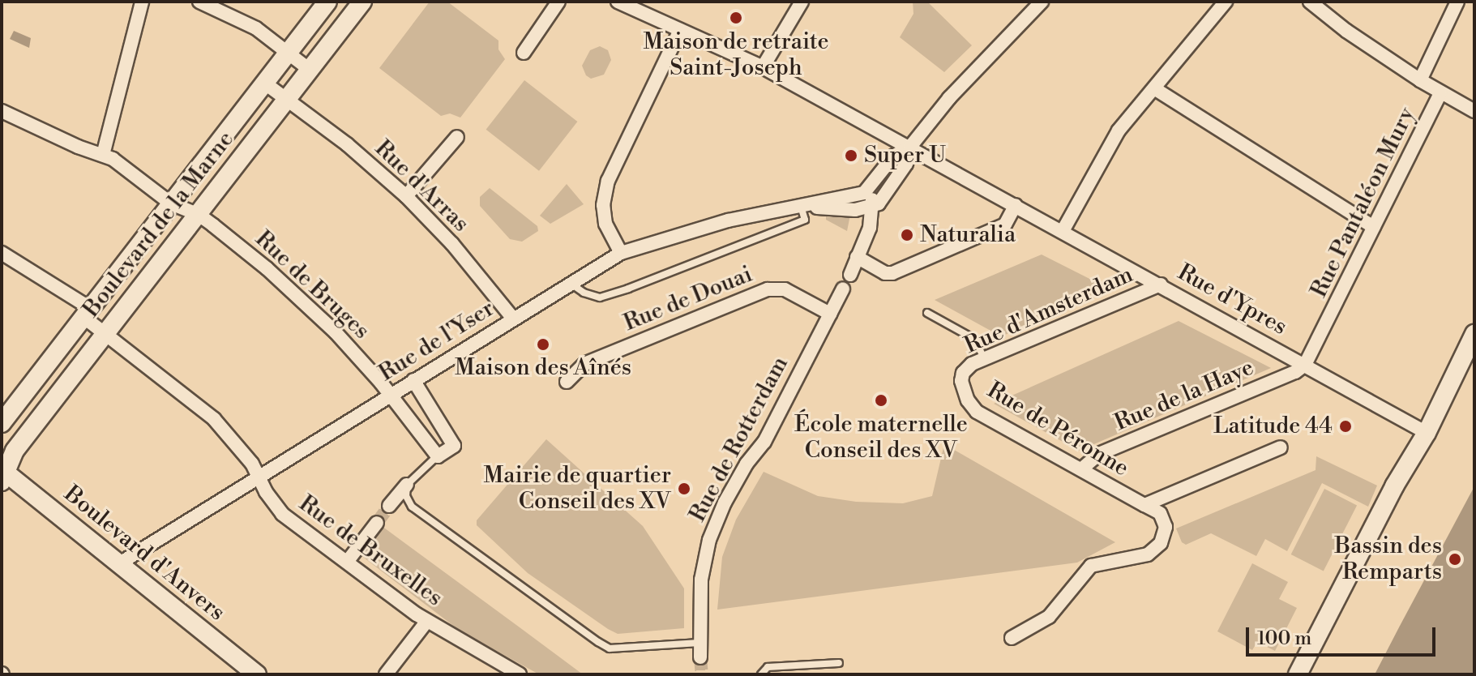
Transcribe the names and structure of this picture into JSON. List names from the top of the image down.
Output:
{
  "streets": {
    "street": [
      "Rue d'Arras",
      "Rue Pantaléon Mury",
      "Boulevard de la Marne",
      "Rue de Bruges",
      "Rue de Douai",
      "Rue d'Ypres",
      "Rue d'Amsterdam",
      "Rue de l'Yser",
      "Rue de la Haye",
      "Rue de Péronne",
      "Rue de Rotterdam",
      "Rue de Bruxelles",
      "Boulevard d'Anvers"
    ]
  },
  "crossings": [
    ["Rue d'Arras", "Boulevard de la Marne"],
    ["Rue d'Arras", "Rue de l'Yser"],
    ["Rue Pantaléon Mury", "Rue d'Ypres"],
    ["Rue Pantaléon Mury", "Rue de la Haye"],
    ["Boulevard de la Marne", "Rue de Bruges"],
    ["Boulevard de la Marne", "Rue de Bruxelles"],
    ["Boulevard de la Marne", "Boulevard d'Anvers"],
    ["Rue de Bruges", "Rue de l'Yser"],
    ["Rue de Douai", "Rue de Rotterdam"],
    ["Rue d'Ypres", "Rue d'Amsterdam"],
    ["Rue d'Ypres", "Rue de l'Yser"],
    ["Rue d'Ypres", "Rue de la Haye"],
    ["Rue d'Amsterdam", "Rue de Péronne"],
    ["Rue de l'Yser", "Rue de Bruxelles"],
    ["Rue de l'Yser", "Boulevard d'Anvers"],
    ["Rue de la Haye", "Rue de Péronne"]
  ],
  "places": [
    "Maison de retraite Saint-Joseph",
    "Super U",
    "Naturalia",
    "Maison des Aînés",
    "École maternelle Conseil des XV",
    "Latitude 44",
    "Mairie de quartier Conseil des XV",
    "Bassin des Remparts"
  ],
  "scale_bar": "100 m"
}
